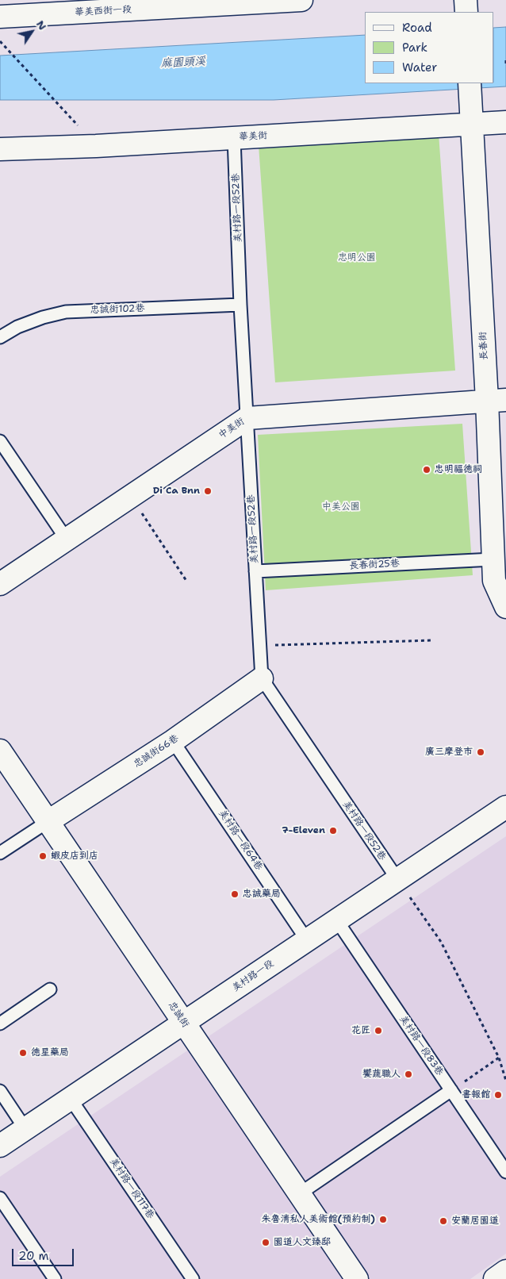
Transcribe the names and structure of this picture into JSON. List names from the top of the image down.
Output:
{
  "streets": {
    "street": [
      "華美西街一段",
      "華美街",
      "長春街",
      "中美街",
      "忠誠街66巷",
      "美村路一段",
      "忠誠街"
    ],
    "lane": [
      "美村路一段52巷",
      "忠誠街102巷",
      "長春街25巷",
      "美村路一段64巷",
      "美村路一段83巷",
      "美村路一段117巷"
    ]
  },
  "crossings": [
    ["華美街", "美村路一段52巷"],
    ["華美街", "長春街"],
    ["美村路一段52巷", "忠誠街102巷"],
    ["美村路一段52巷", "中美街"],
    ["美村路一段52巷", "長春街25巷"],
    ["美村路一段52巷", "忠誠街66巷"],
    ["美村路一段52巷", "美村路一段"],
    ["長春街", "中美街"],
    ["長春街", "長春街25巷"],
    ["忠誠街66巷", "美村路一段64巷"],
    ["忠誠街66巷", "忠誠街"],
    ["美村路一段64巷", "美村路一段"],
    ["美村路一段", "忠誠街"],
    ["美村路一段", "美村路一段83巷"],
    ["美村路一段", "美村路一段117巷"]
  ],
  "water": ["麻園頭溪"],
  "parks": ["忠明公園", "中美公園"],
  "places": [
    "忠明福德祠",
    "Di Ca Bnn",
    "廣三摩登市",
    "7-Eleven",
    "蝦皮店到店",
    "忠誠藥局",
    "花匠",
    "德星藥局",
    "饗蔬職人",
    "書報館",
    "朱魯清私人美術館(預約制)",
    "安蘭居園道",
    "園道人文臻邸"
  ],
  "legend": ["Road", "Park", "Water"],
  "scale_bar": "20 m",
  "north": "top right"
}
